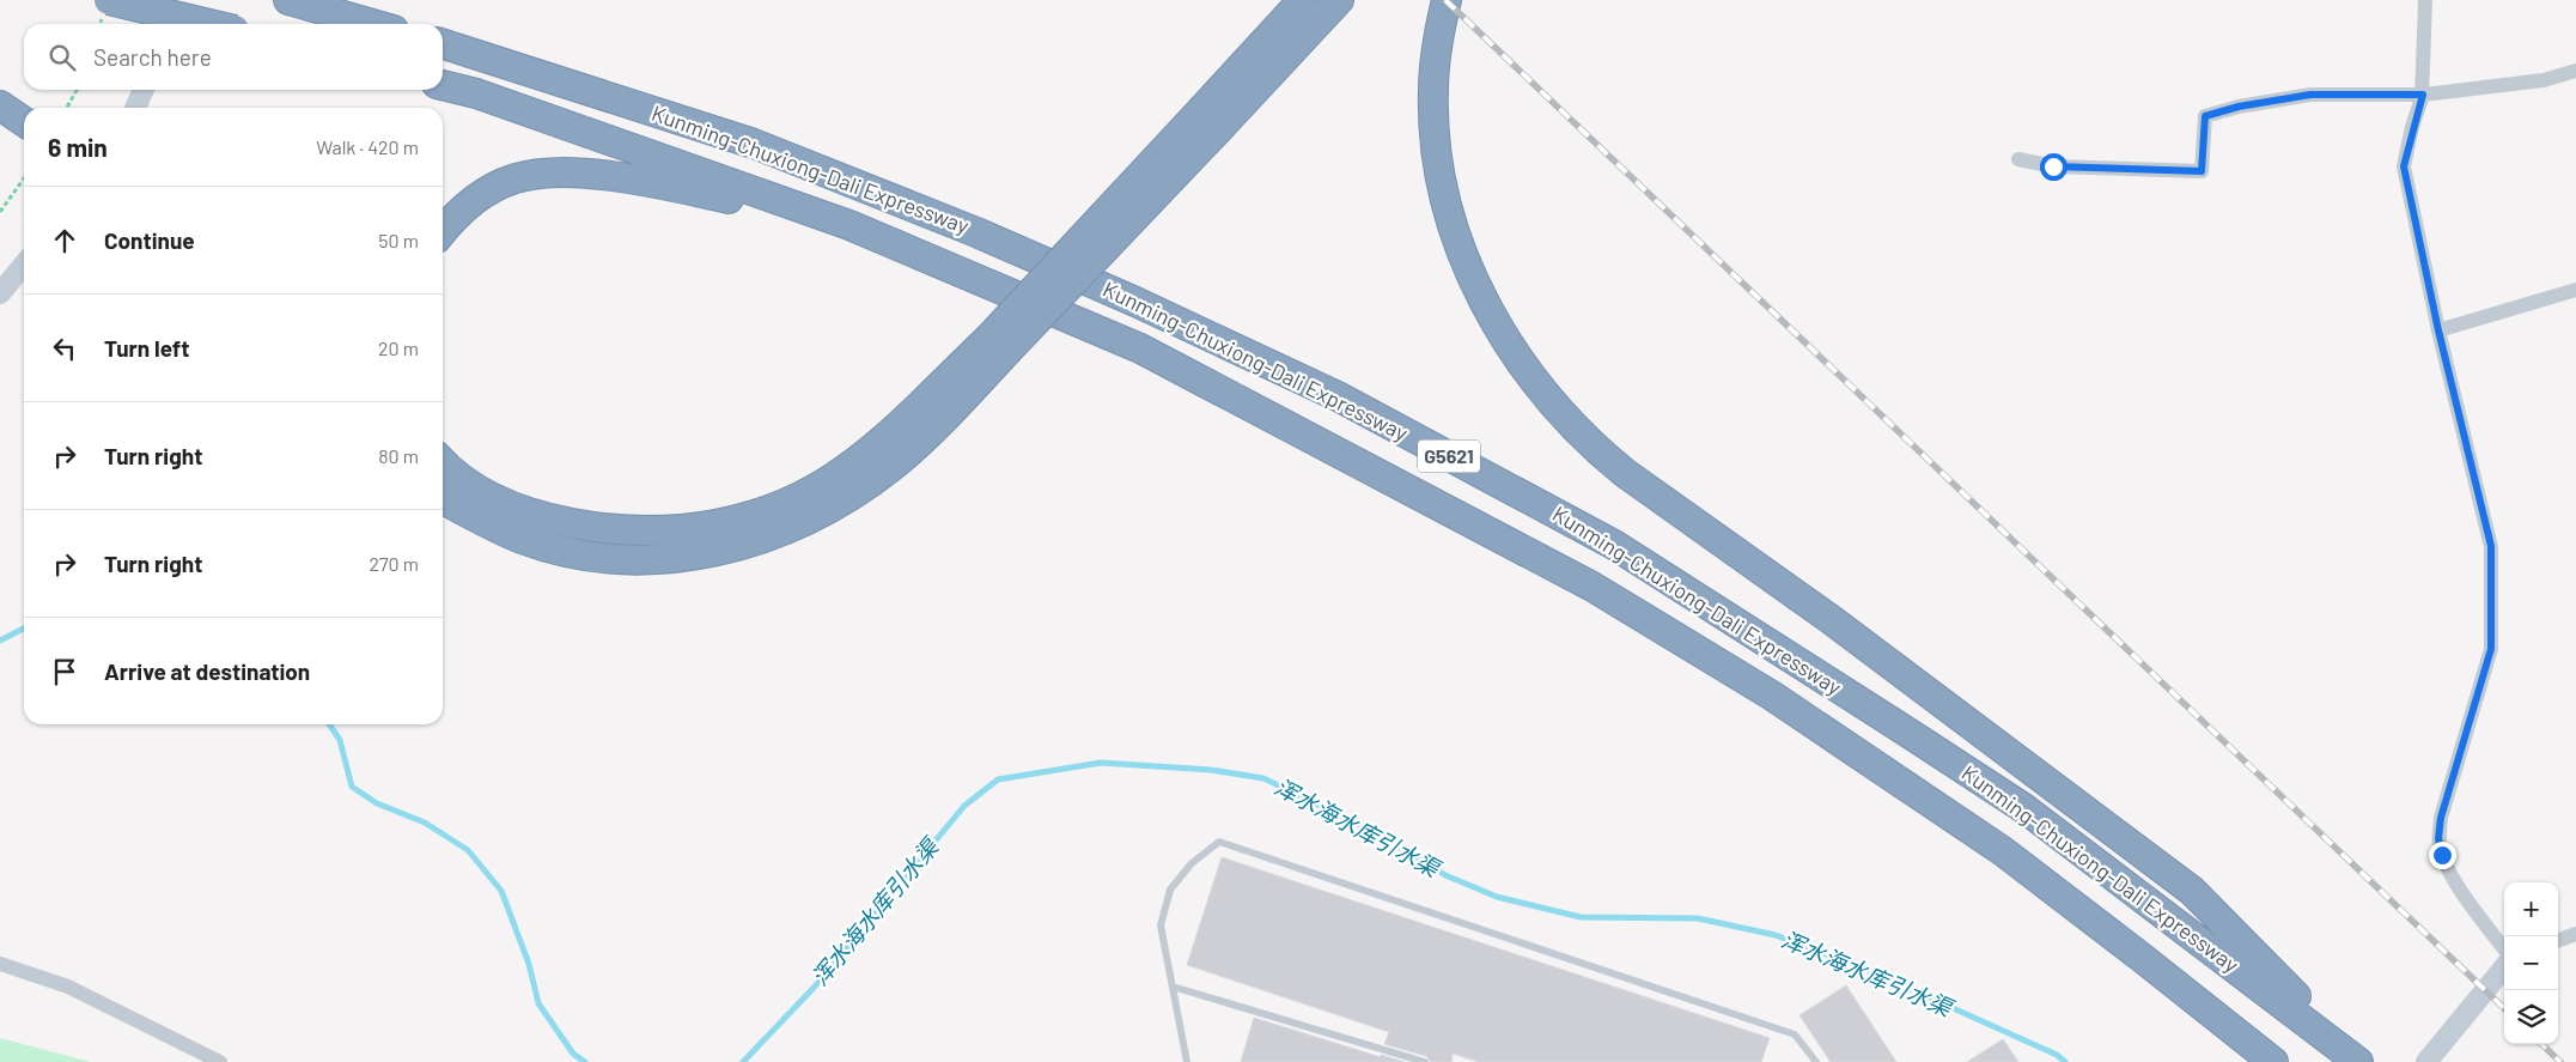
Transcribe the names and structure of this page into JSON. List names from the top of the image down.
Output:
{
  "streets": {
    "highway": ["Kunming-Chuxiong-Dali Expressway", "G5621"]
  },
  "water": ["浑水海水库引水渠"],
  "page": {
    "search": "Search here",
    "heading": ["6 min", "Walk · 420 m"],
    "list": [
      ["Continue", "50 m"],
      ["Turn left", "20 m"],
      ["Turn right", "80 m"],
      ["Turn right", "270 m"],
      "Arrive at destination"
    ],
    "map_buttons": ["+", "−"]
  }
}
